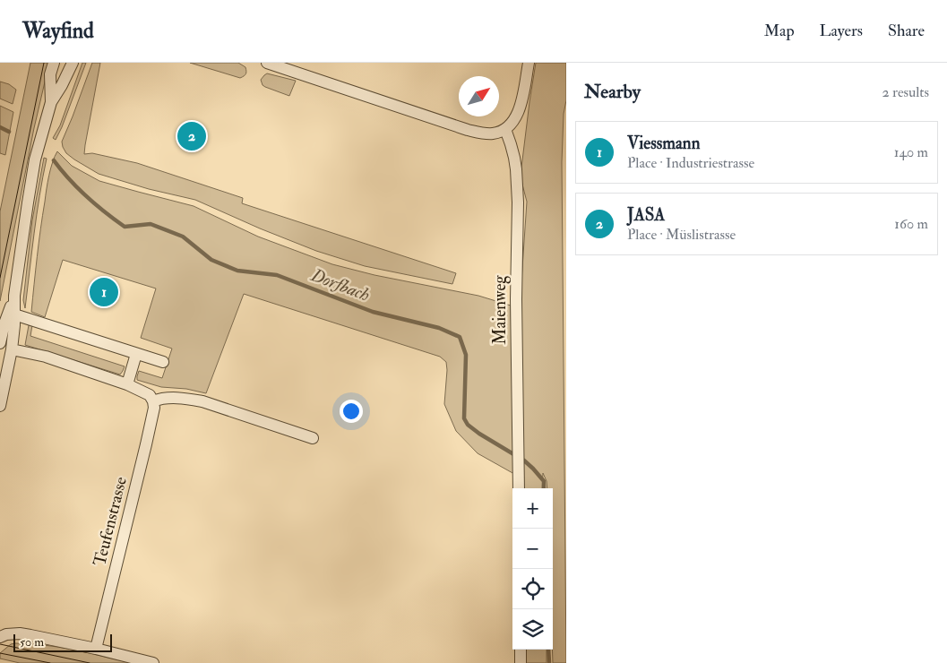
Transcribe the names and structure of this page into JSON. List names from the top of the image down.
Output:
{
  "streets": {
    "street": ["Maienweg", "Teufenstrasse"]
  },
  "water": ["Dorfbach"],
  "scale_bar": "50 m",
  "north": "top right",
  "page": {
    "header": "Wayfind",
    "nav": ["Map", "Layers", "Share"],
    "heading": ["Nearby", "2 results"],
    "pins": ["2", "1"],
    "list": [
      {
        "mark": "1",
        "name": "Viessmann",
        "note": "Place · Industriestrasse",
        "value": "140 m"
      },
      {
        "mark": "2",
        "name": "JASA",
        "note": "Place · Müslistrasse",
        "value": "160 m"
      }
    ],
    "map_buttons": ["+", "−"],
    "scale": "50 m"
  }
}
